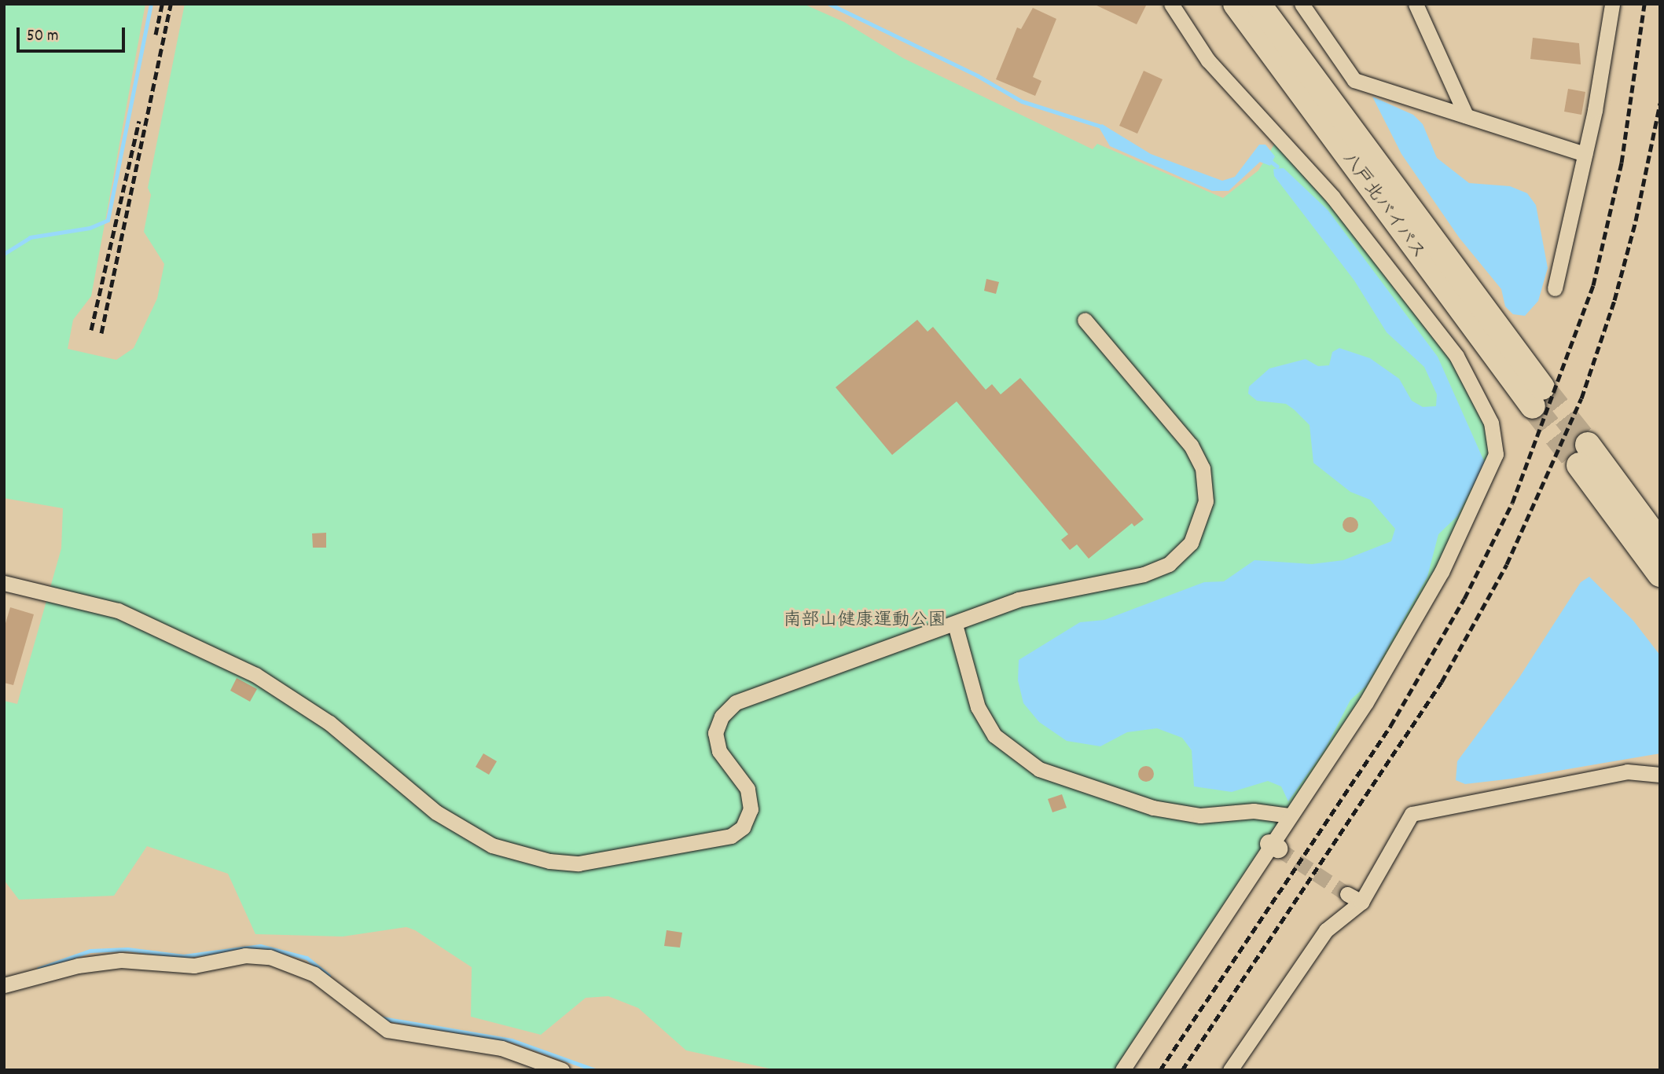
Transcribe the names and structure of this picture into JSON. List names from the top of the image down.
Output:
{
  "streets": {
    "highway": ["八戸北バイパス"]
  },
  "parks": ["南部山健康運動公園"],
  "scale_bar": "50 m"
}
